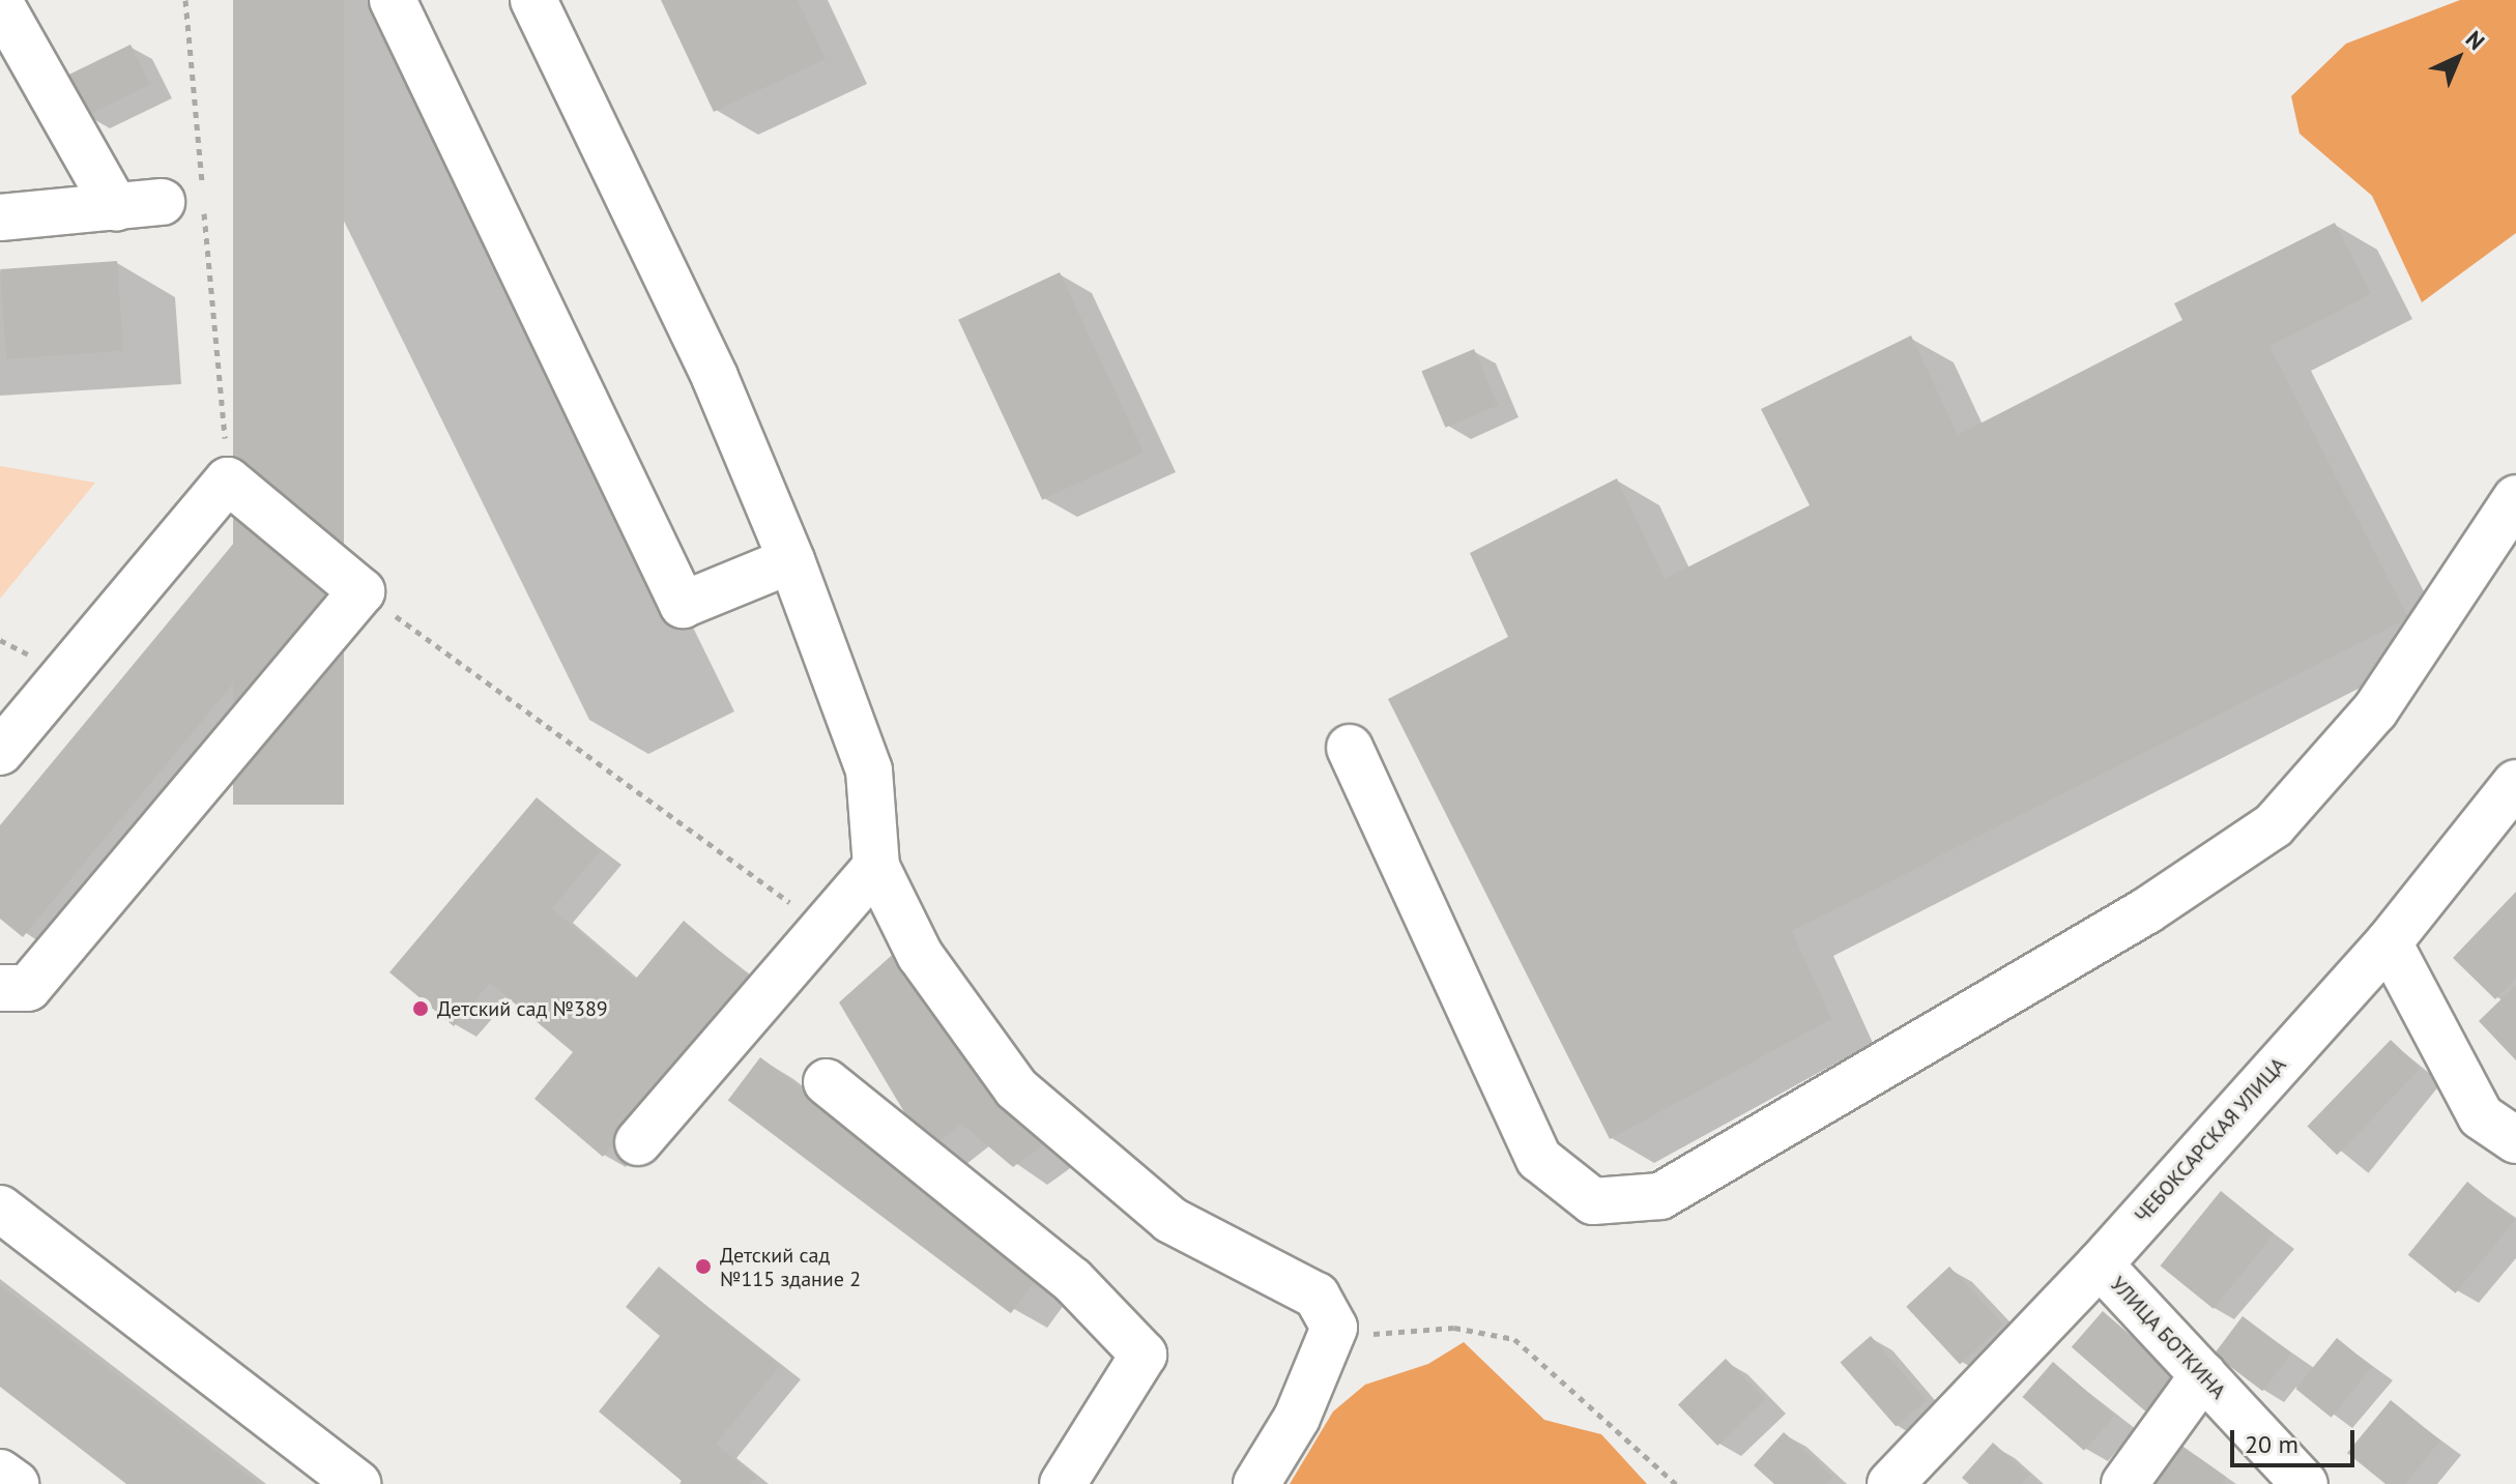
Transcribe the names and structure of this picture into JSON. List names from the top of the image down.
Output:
{
  "streets": {
    "street": ["ЧЕБОКСАРСКАЯ УЛИЦА", "УЛИЦА БОТКИНА"]
  },
  "crossings": [
    ["ЧЕБОКСАРСКАЯ УЛИЦА", "УЛИЦА БОТКИНА"]
  ],
  "places": ["Детский сад №389", "Детский сад №115 здание 2"],
  "scale_bar": "20 m",
  "north": "top right"
}
